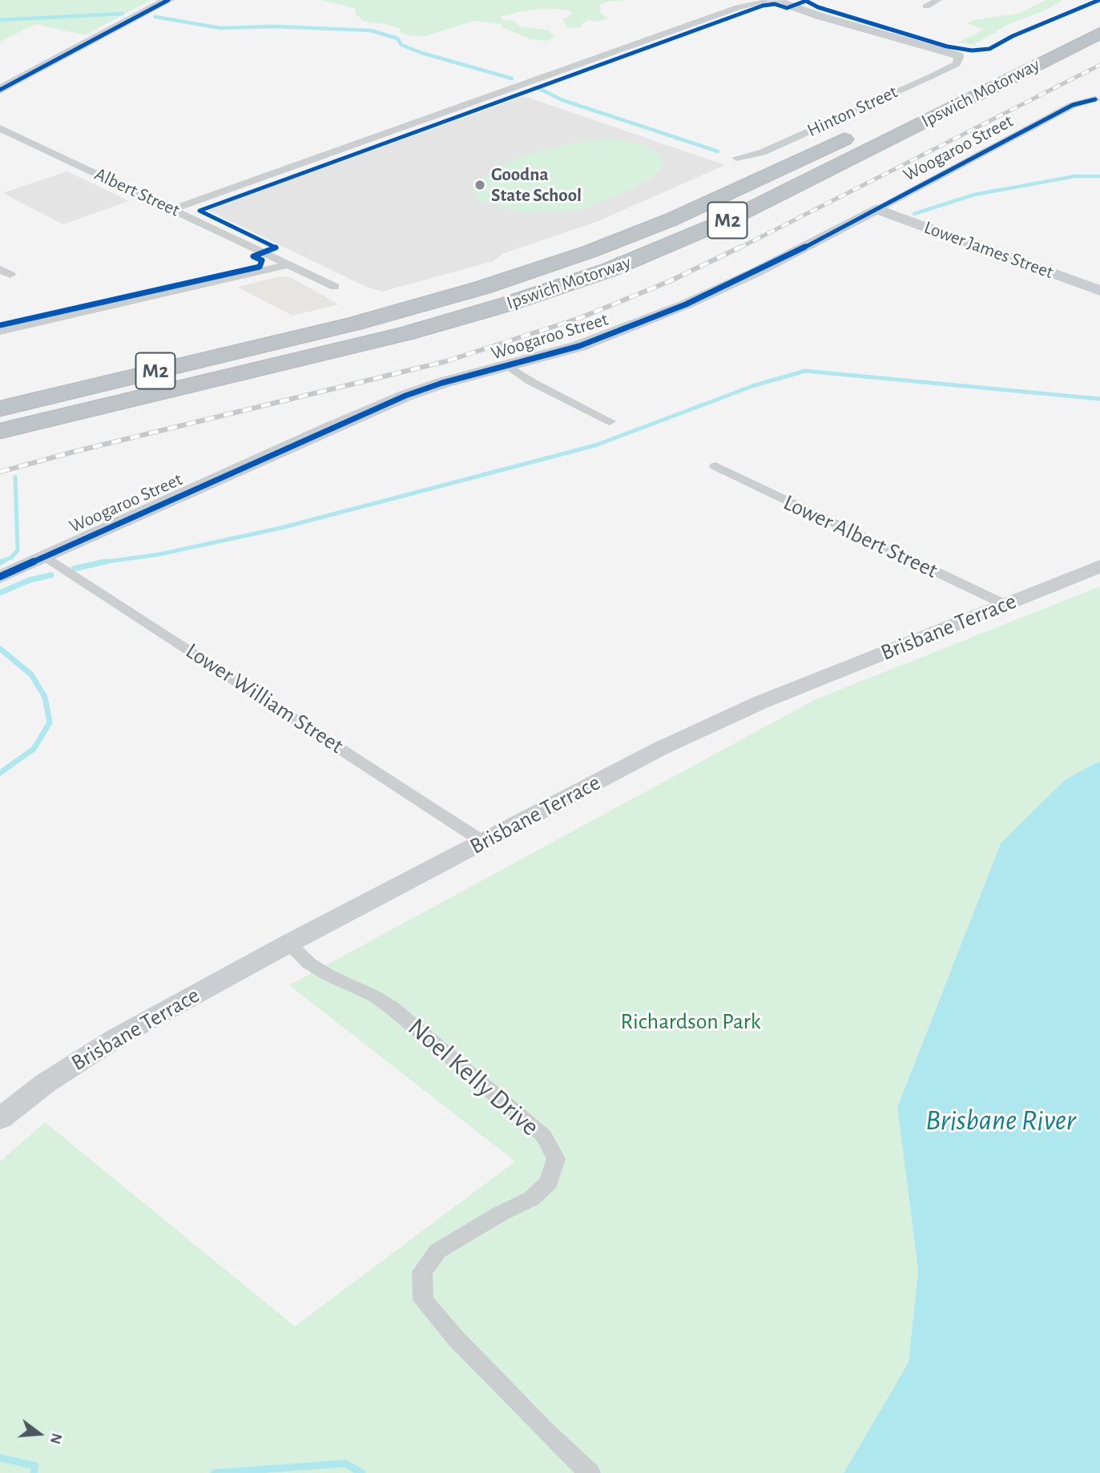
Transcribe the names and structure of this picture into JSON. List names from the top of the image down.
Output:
{
  "streets": {
    "highway": ["Ipswich Motorway", "M2"],
    "street": [
      "Hinton Street",
      "Woogaroo Street",
      "Albert Street",
      "Lower James Street",
      "Lower Albert Street",
      "Brisbane Terrace",
      "Lower William Street",
      "Noel Kelly Drive"
    ]
  },
  "crossings": [
    ["Woogaroo Street", "Lower James Street"],
    ["Woogaroo Street", "Lower William Street"],
    ["Lower Albert Street", "Brisbane Terrace"],
    ["Brisbane Terrace", "Lower William Street"],
    ["Brisbane Terrace", "Noel Kelly Drive"]
  ],
  "water": ["Brisbane River"],
  "parks": ["Richardson Park"],
  "places": ["Goodna State School"],
  "north": "right"
}
